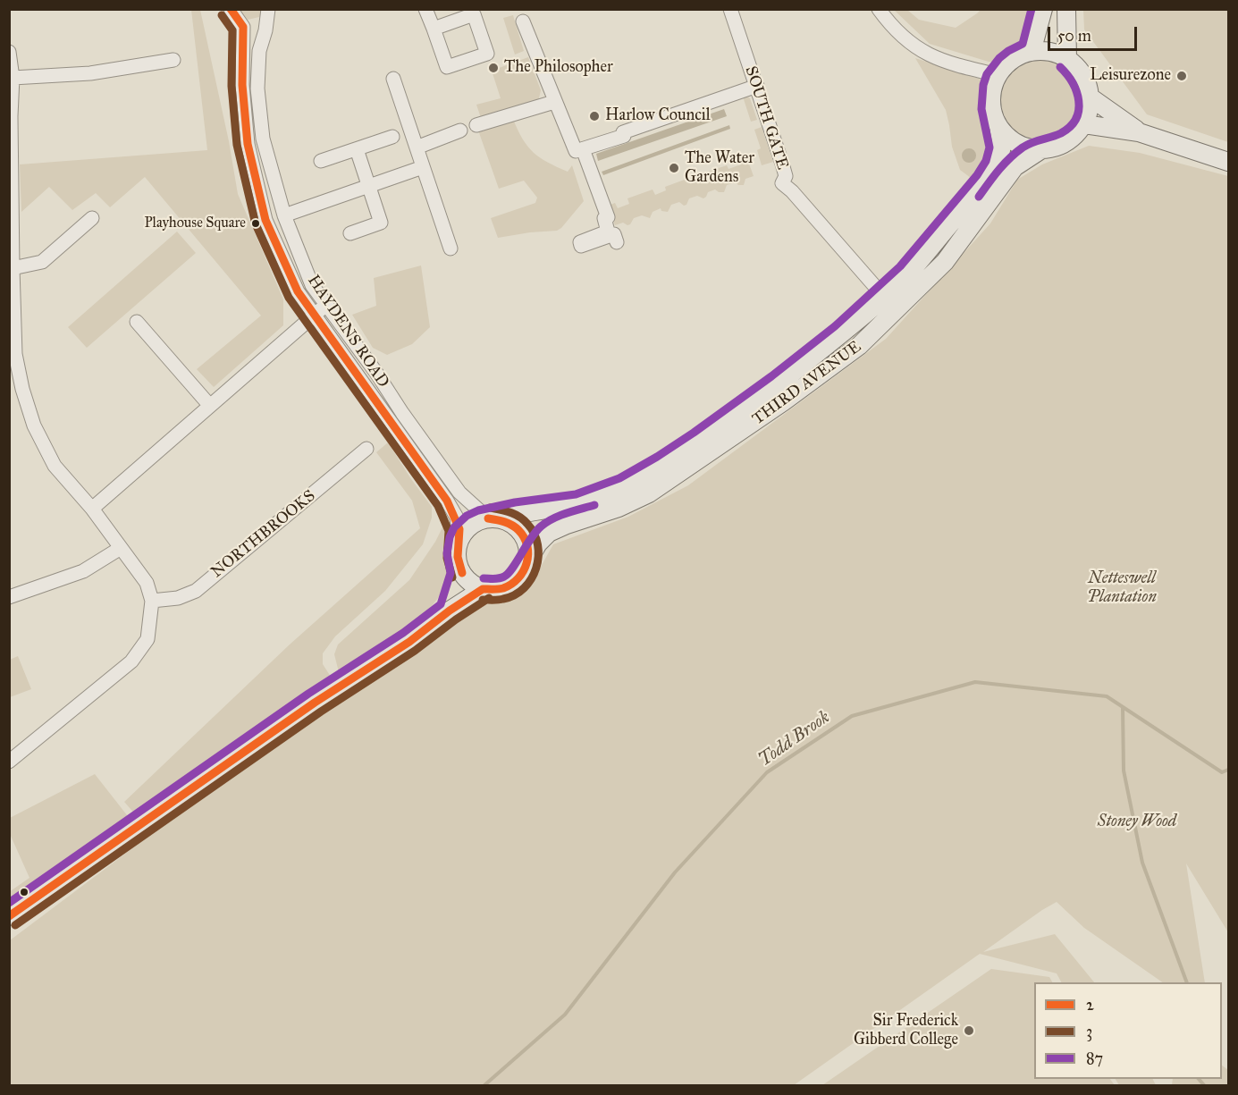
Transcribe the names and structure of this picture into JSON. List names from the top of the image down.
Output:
{
  "streets": {
    "main road": ["THIRD AVENUE"],
    "street": ["SOUTH GATE", "HAYDENS ROAD", "NORTHBROOKS"]
  },
  "crossings": [
    ["HAYDENS ROAD", "THIRD AVENUE"]
  ],
  "water": ["Todd Brook"],
  "parks": ["Netteswell Plantation", "Stoney Wood"],
  "places": [
    "The Philosopher",
    "Leisurezone",
    "Harlow Council",
    "The Water Gardens",
    "Playhouse Square",
    "Sir Frederick Gibberd College"
  ],
  "lines": ["transit line 2", "transit line 87", "transit line 3"],
  "legend": ["2", "3", "87"],
  "scale_bar": "50 m"
}
